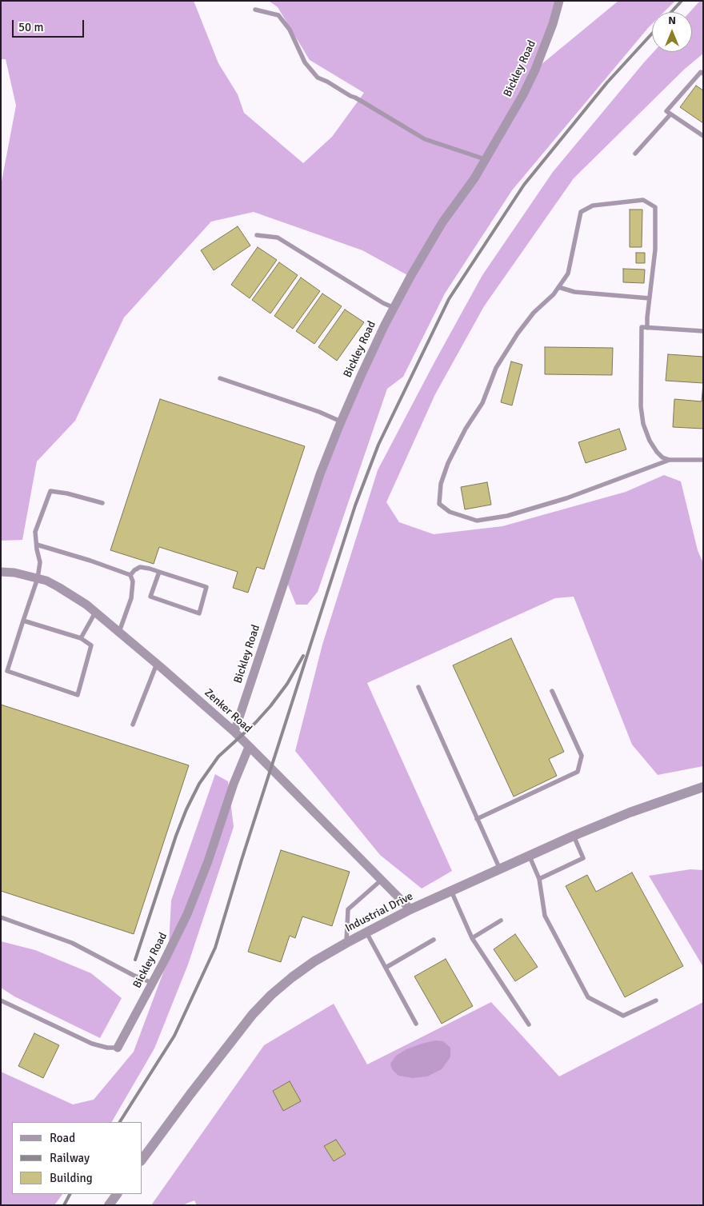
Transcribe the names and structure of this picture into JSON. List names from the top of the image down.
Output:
{
  "streets": {
    "street": ["Bickley Road", "Zenker Road", "Industrial Drive"]
  },
  "crossings": [
    ["Bickley Road", "Zenker Road"],
    ["Zenker Road", "Industrial Drive"]
  ],
  "legend": ["Road", "Railway", "Building"],
  "scale_bar": "50 m",
  "north": "top"
}
